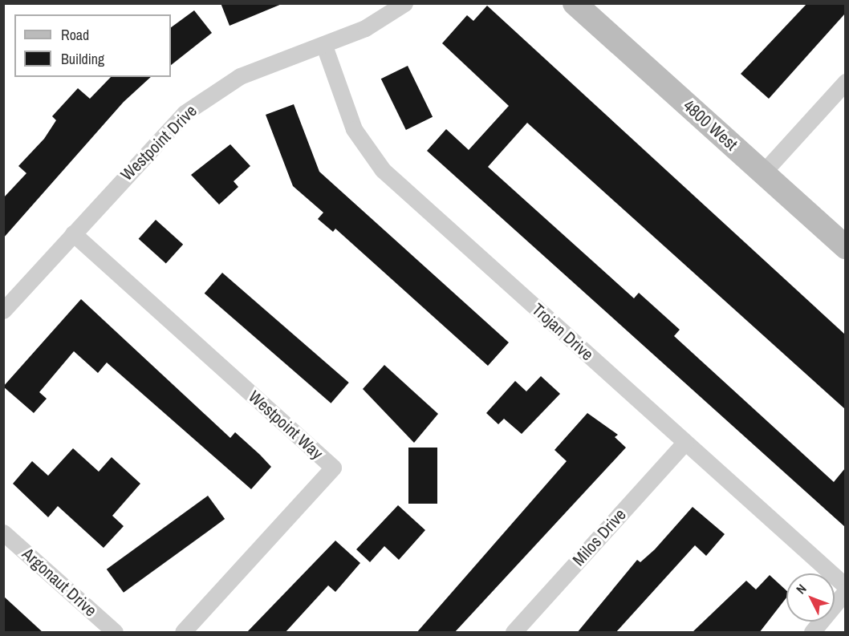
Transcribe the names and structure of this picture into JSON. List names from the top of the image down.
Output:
{
  "streets": {
    "main road": ["4800 West"],
    "street": [
      "Westpoint Drive",
      "Trojan Drive",
      "Westpoint Way",
      "Milos Drive",
      "Argonaut Drive"
    ]
  },
  "crossings": [
    ["Westpoint Drive", "Trojan Drive"],
    ["Westpoint Drive", "Westpoint Way"],
    ["Trojan Drive", "Milos Drive"]
  ],
  "legend": ["Road", "Building"],
  "north": "top left"
}
